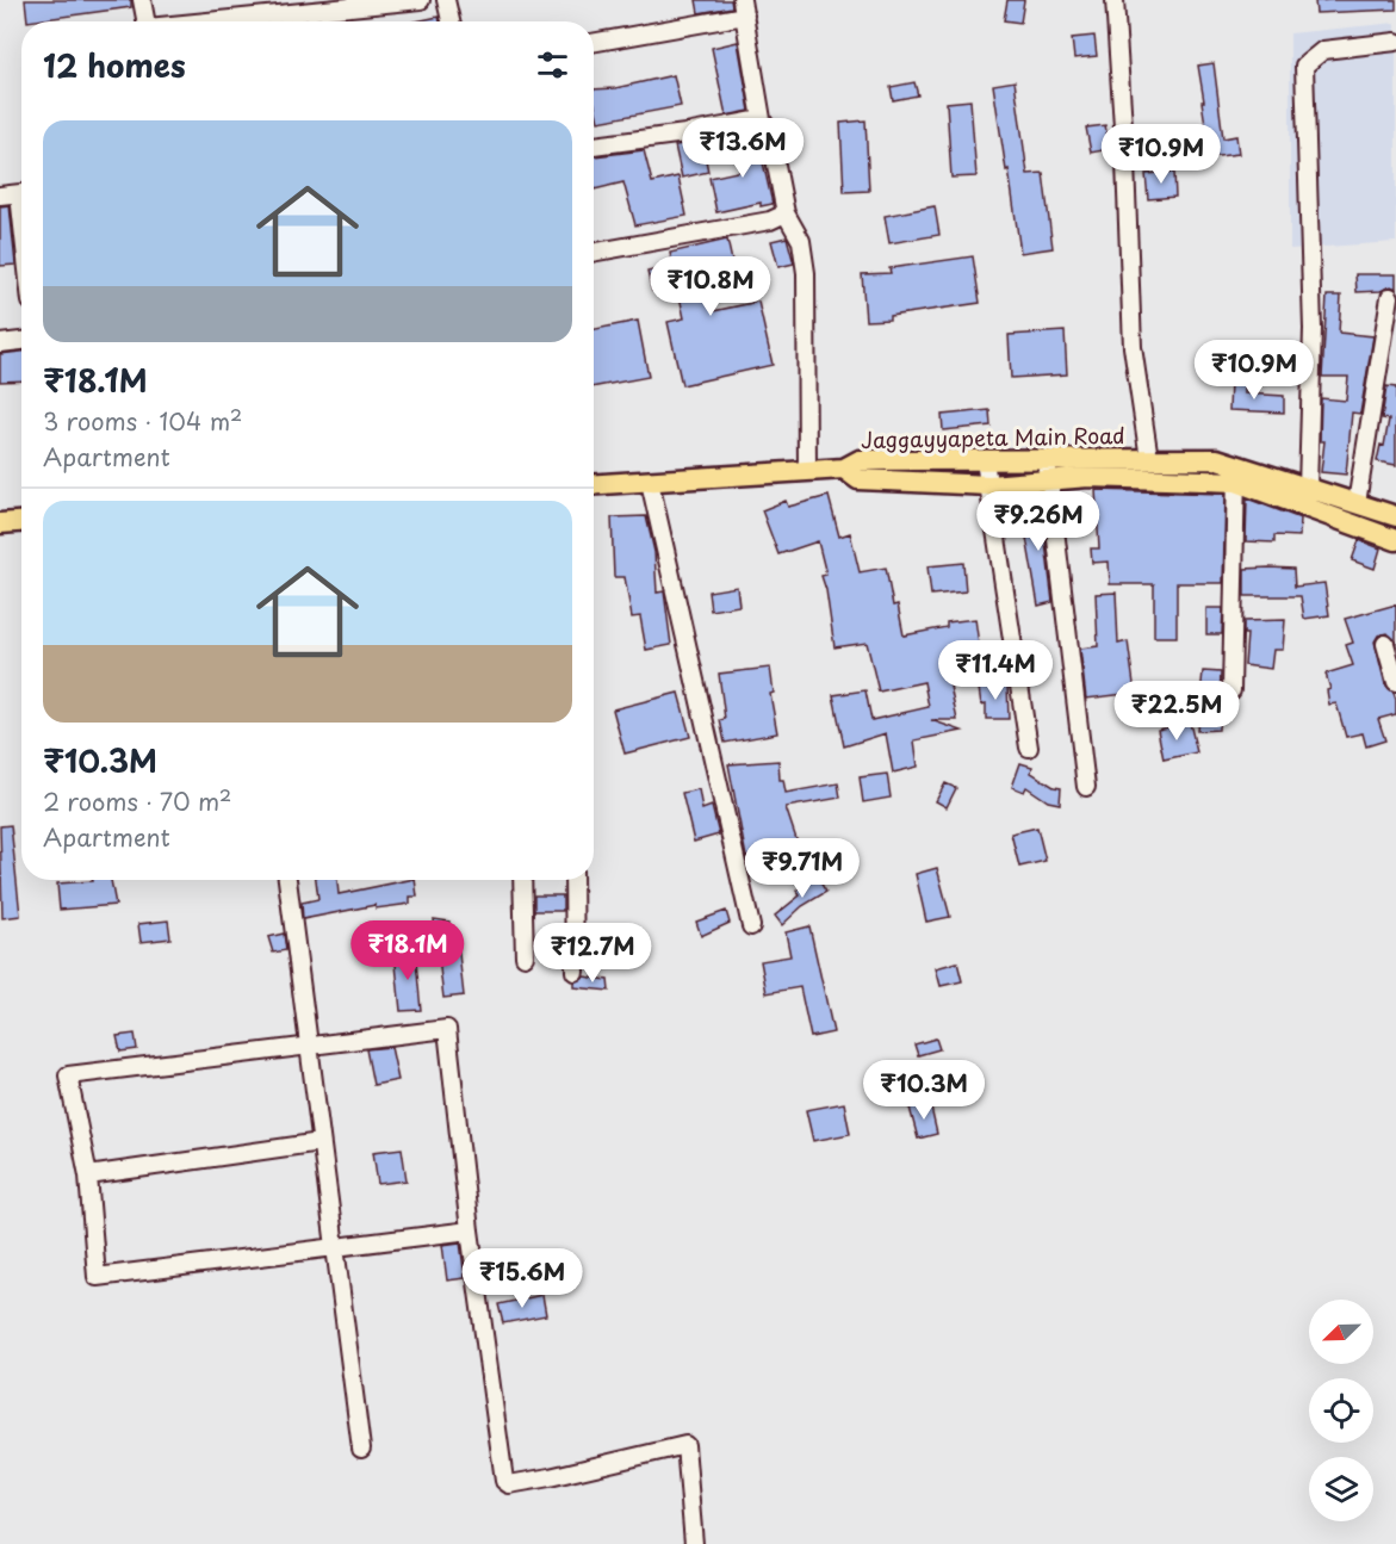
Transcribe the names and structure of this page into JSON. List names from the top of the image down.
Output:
{
  "streets": {
    "main road": ["Jaggayyapeta Main Road"]
  },
  "north": "bottom left",
  "page": {
    "heading": "12 homes",
    "list": [
      {
        "name": "₹18.1M",
        "note": "3 rooms · 104 m² · Apartment"
      },
      {
        "name": "₹10.3M",
        "note": "2 rooms · 70 m² · Apartment"
      }
    ],
    "price": [
      "₹13.6M",
      "₹10.9M",
      "₹10.8M",
      "₹10.9M",
      "₹9.26M",
      "₹11.4M",
      "₹22.5M",
      "₹9.71M",
      "₹18.1M",
      "₹12.7M",
      "₹10.3M",
      "₹15.6M"
    ]
  }
}
